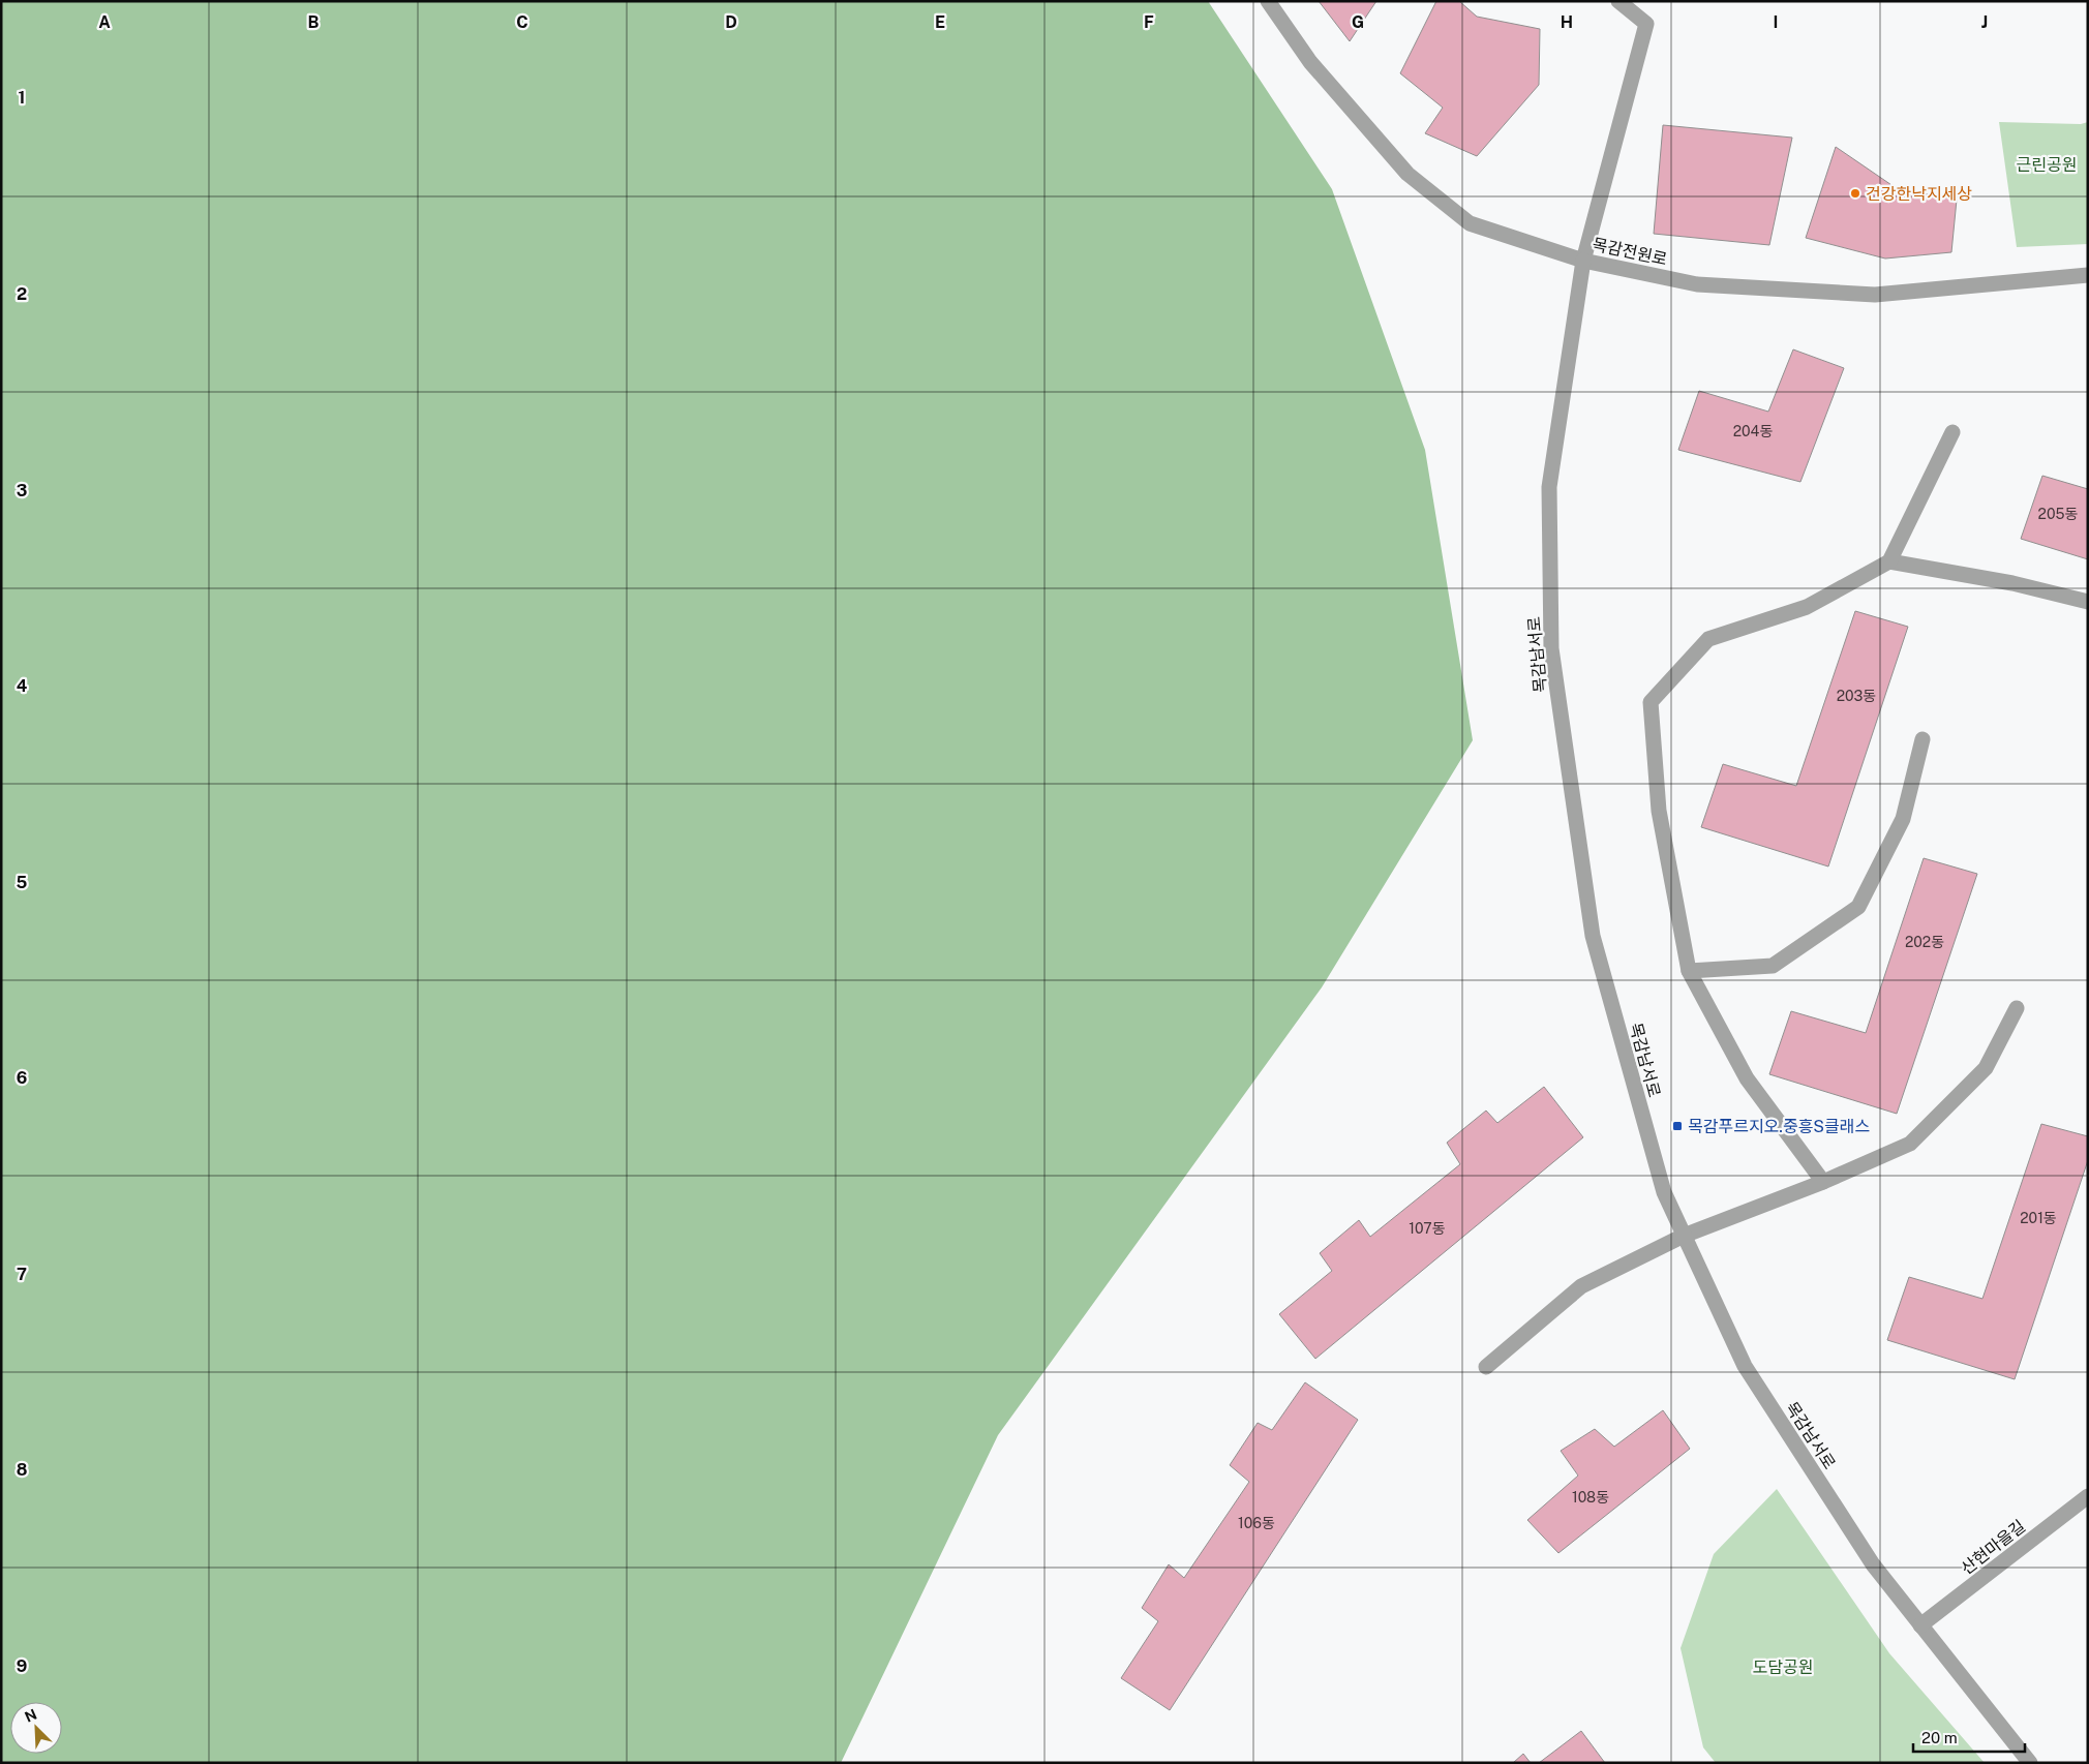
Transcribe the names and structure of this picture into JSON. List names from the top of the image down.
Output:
{
  "streets": {
    "street": ["목감전원로", "목감남서로", "산현마을길"]
  },
  "crossings": [
    ["목감전원로", "목감남서로"],
    ["목감남서로", "산현마을길"]
  ],
  "parks": ["근린공원", "도담공원"],
  "places": {
    "other": ["건강한낙지세상"],
    "transit": ["목감푸르지오.중흥S클래스"]
  },
  "house_numbers": [
    "204동",
    "205동",
    "203동",
    "202동",
    "201동",
    "107동",
    "108동",
    "106동"
  ],
  "scale_bar": "20 m",
  "north": "top left",
  "grid": {
    "columns": [
      "A",
      "B",
      "C",
      "D",
      "E",
      "F",
      "G",
      "H",
      "I",
      "J"
    ],
    "rows": [
      "1",
      "2",
      "3",
      "4",
      "5",
      "6",
      "7",
      "8",
      "9"
    ]
  }
}
